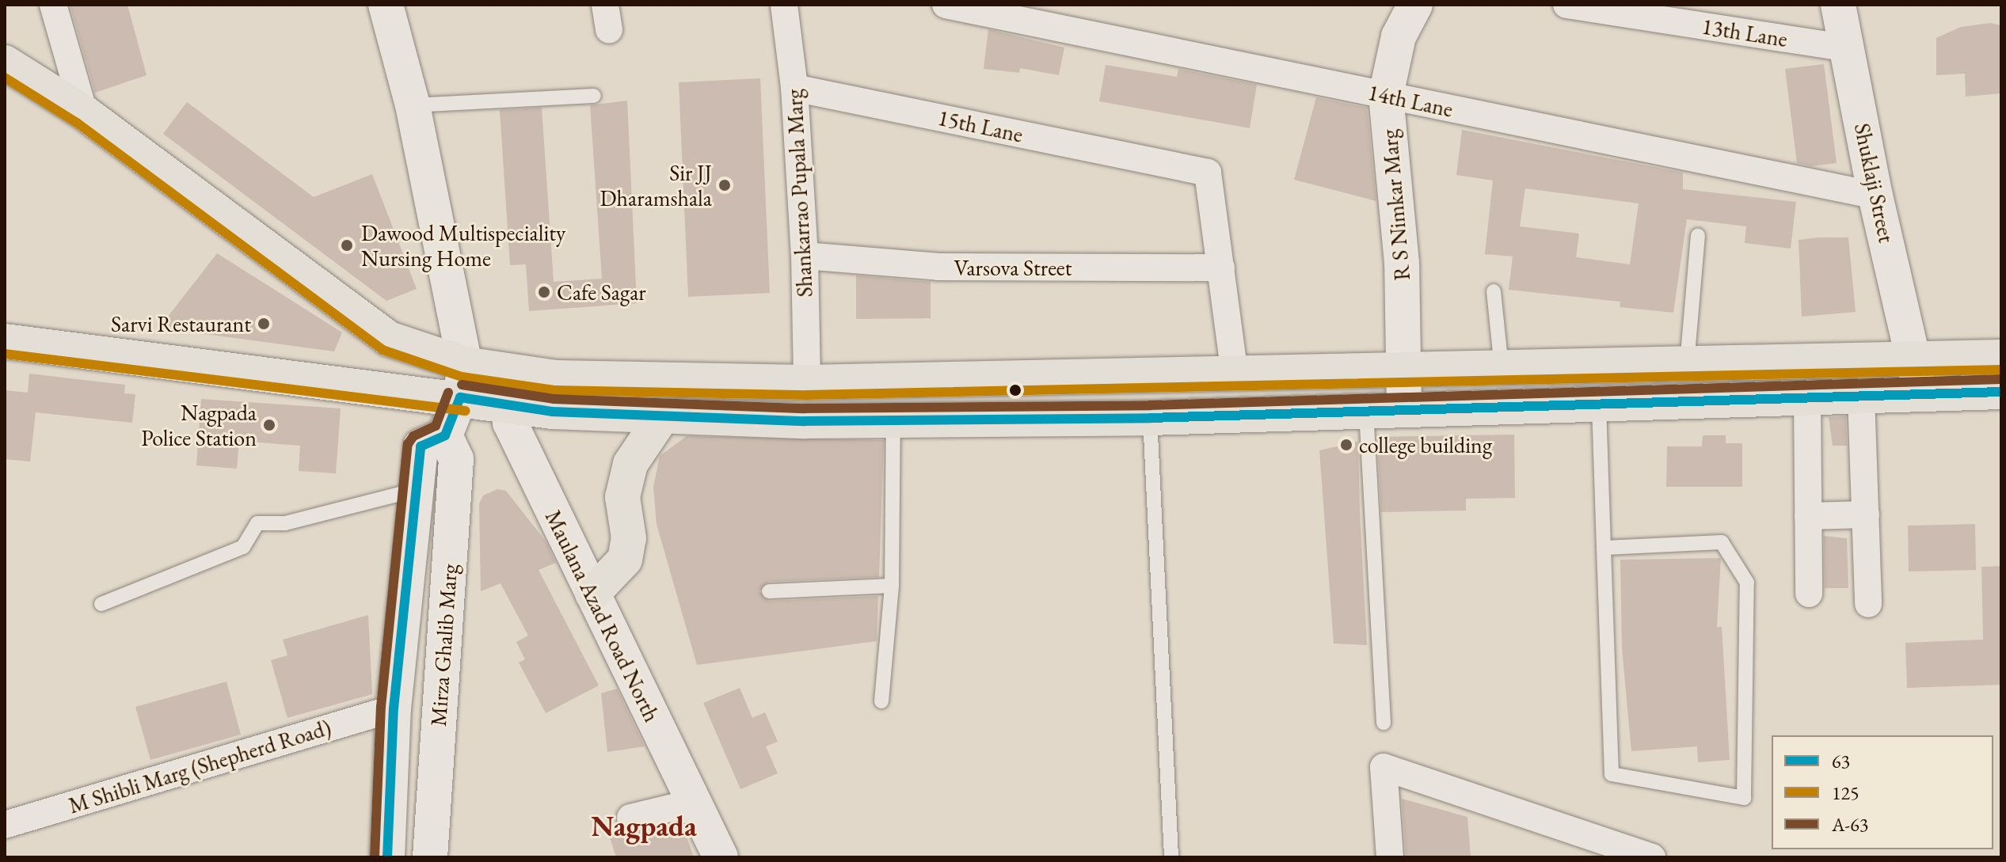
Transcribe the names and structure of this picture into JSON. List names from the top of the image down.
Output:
{
  "streets": {
    "main road": [
      "Shuklaji Street",
      "R S Nimkar Marg",
      "Maulana Azad Road North",
      "Mirza Ghalib Marg"
    ],
    "street": [
      "13th Lane",
      "14th Lane",
      "15th Lane",
      "Shankarrao Pupala Marg",
      "Varsova Street",
      "M Shibli Marg (Shepherd Road)"
    ]
  },
  "crossings": [
    ["13th Lane", "Shuklaji Street"],
    ["14th Lane", "Shuklaji Street"],
    ["14th Lane", "R S Nimkar Marg"],
    ["15th Lane", "Shankarrao Pupala Marg"],
    ["15th Lane", "Varsova Street"],
    ["Shankarrao Pupala Marg", "Varsova Street"],
    ["Mirza Ghalib Marg", "M Shibli Marg (Shepherd Road)"]
  ],
  "districts": ["Nagpada"],
  "places": [
    "Sir JJ Dharamshala",
    "Dawood Multispeciality Nursing Home",
    "Cafe Sagar",
    "Sarvi Restaurant",
    "Nagpada Police Station",
    "college building"
  ],
  "lines": ["transit line 125", "transit line A-63", "transit line 63"],
  "legend": ["63", "125", "A-63"]
}
